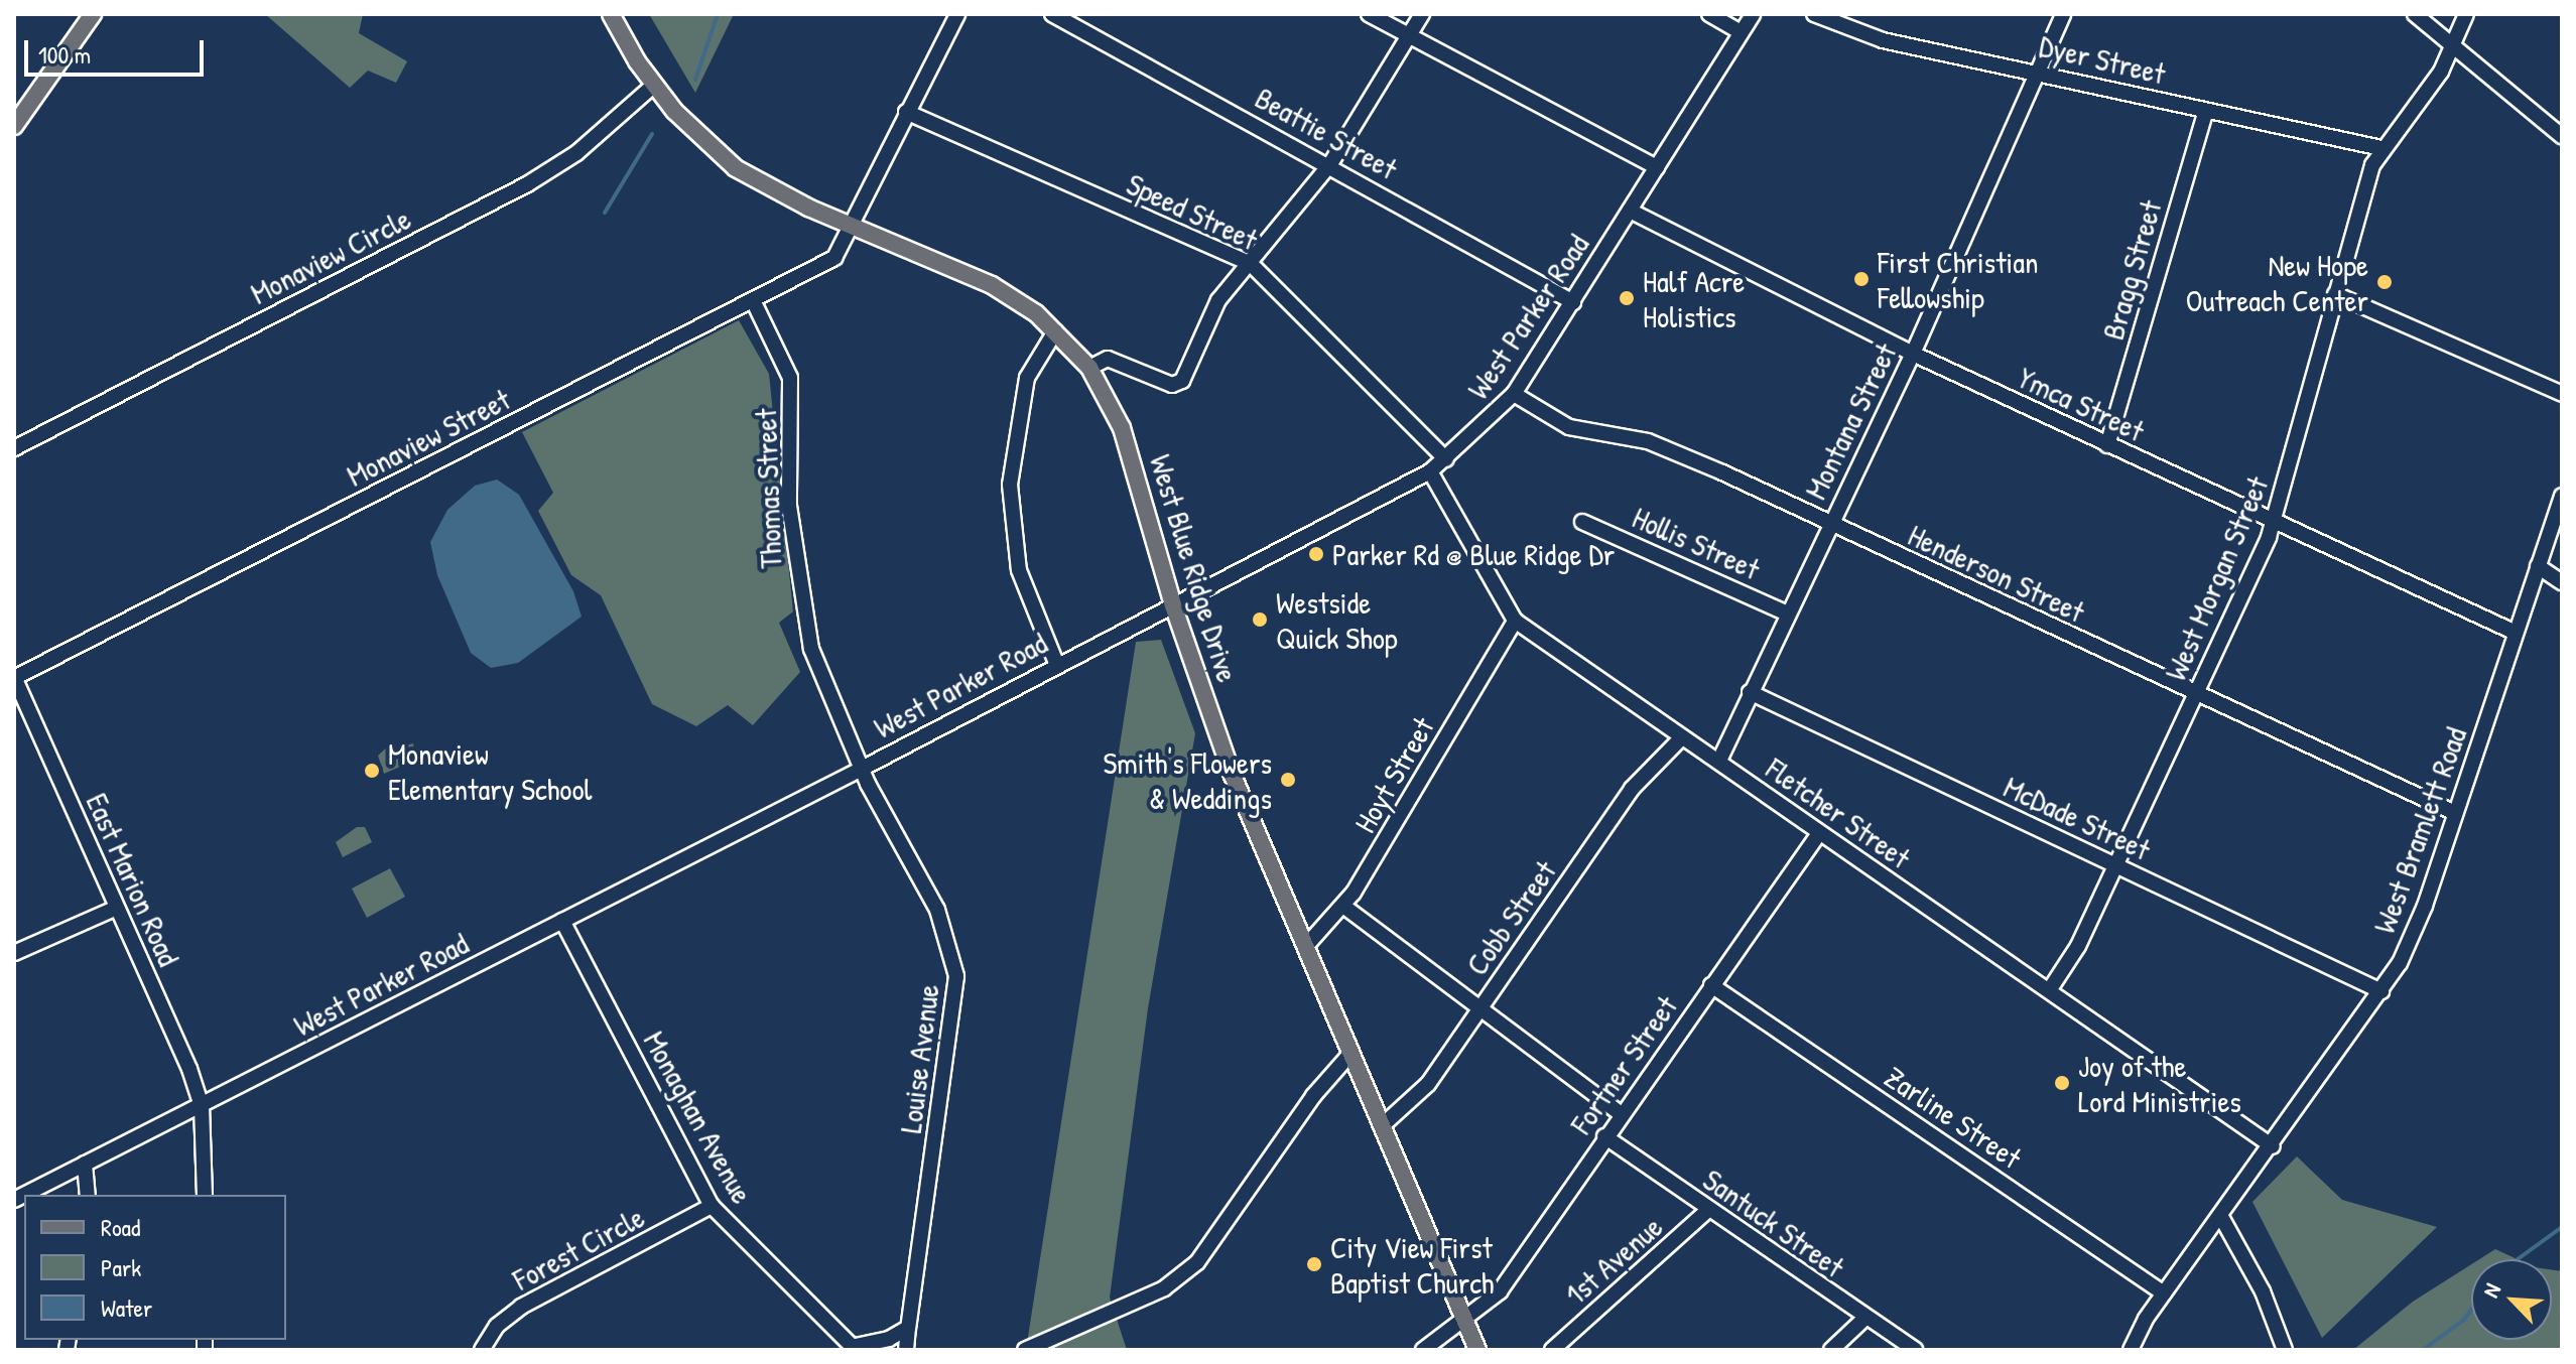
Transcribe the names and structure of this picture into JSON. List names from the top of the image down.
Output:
{
  "streets": {
    "main road": ["West Blue Ridge Drive"],
    "street": [
      "Dyer Street",
      "Beattie Street",
      "Speed Street",
      "Monaview Circle",
      "Bragg Street",
      "West Parker Road",
      "Ymca Street",
      "Montana Street",
      "Monaview Street",
      "Thomas Street",
      "Hollis Street",
      "Henderson Street",
      "West Morgan Street",
      "Hoyt Street",
      "Fletcher Street",
      "McDade Street",
      "West Bramlett Road",
      "East Marion Road",
      "Cobb Street",
      "Louise Avenue",
      "Fortner Street",
      "Monaghan Avenue",
      "Zarline Street",
      "Santuck Street",
      "Forest Circle",
      "1st Avenue"
    ]
  },
  "crossings": [
    ["Dyer Street", "Bragg Street"],
    ["Dyer Street", "Montana Street"],
    ["Dyer Street", "West Morgan Street"],
    ["Beattie Street", "West Parker Road"],
    ["Speed Street", "West Parker Road"],
    ["Monaview Circle", "West Blue Ridge Drive"],
    ["Bragg Street", "Ymca Street"],
    ["West Parker Road", "Ymca Street"],
    ["West Parker Road", "Thomas Street"],
    ["West Parker Road", "West Blue Ridge Drive"],
    ["West Parker Road", "Henderson Street"],
    ["West Parker Road", "Fletcher Street"],
    ["West Parker Road", "East Marion Road"],
    ["West Parker Road", "Louise Avenue"],
    ["West Parker Road", "Monaghan Avenue"],
    ["Ymca Street", "Montana Street"],
    ["Ymca Street", "West Morgan Street"],
    ["Ymca Street", "West Bramlett Road"],
    ["Montana Street", "Hollis Street"],
    ["Montana Street", "Henderson Street"],
    ["Montana Street", "Fletcher Street"],
    ["Montana Street", "McDade Street"],
    ["Monaview Street", "Thomas Street"],
    ["Monaview Street", "West Blue Ridge Drive"],
    ["Monaview Street", "East Marion Road"],
    ["Thomas Street", "Louise Avenue"],
    ["West Blue Ridge Drive", "Hoyt Street"],
    ["West Blue Ridge Drive", "Cobb Street"],
    ["West Blue Ridge Drive", "Fortner Street"],
    ["Henderson Street", "West Morgan Street"],
    ["Henderson Street", "West Bramlett Road"],
    ["West Morgan Street", "Fletcher Street"],
    ["West Morgan Street", "McDade Street"],
    ["Hoyt Street", "Fletcher Street"],
    ["Fletcher Street", "West Bramlett Road"],
    ["Fletcher Street", "Cobb Street"],
    ["Fletcher Street", "Fortner Street"],
    ["McDade Street", "West Bramlett Road"],
    ["West Bramlett Road", "Zarline Street"],
    ["Fortner Street", "Zarline Street"],
    ["Fortner Street", "Santuck Street"],
    ["Monaghan Avenue", "Forest Circle"],
    ["Santuck Street", "1st Avenue"]
  ],
  "places": [
    "First Christian Fellowship",
    "New Hope Outreach Center",
    "Half Acre Holistics",
    "Parker Rd @ Blue Ridge Dr",
    "Westside Quick Shop",
    "Monaview Elementary School",
    "Smith's Flowers & Weddings",
    "Joy of the Lord Ministries",
    "City View First Baptist Church"
  ],
  "legend": ["Road", "Park", "Water"],
  "scale_bar": "100 m",
  "north": "top left"
}
